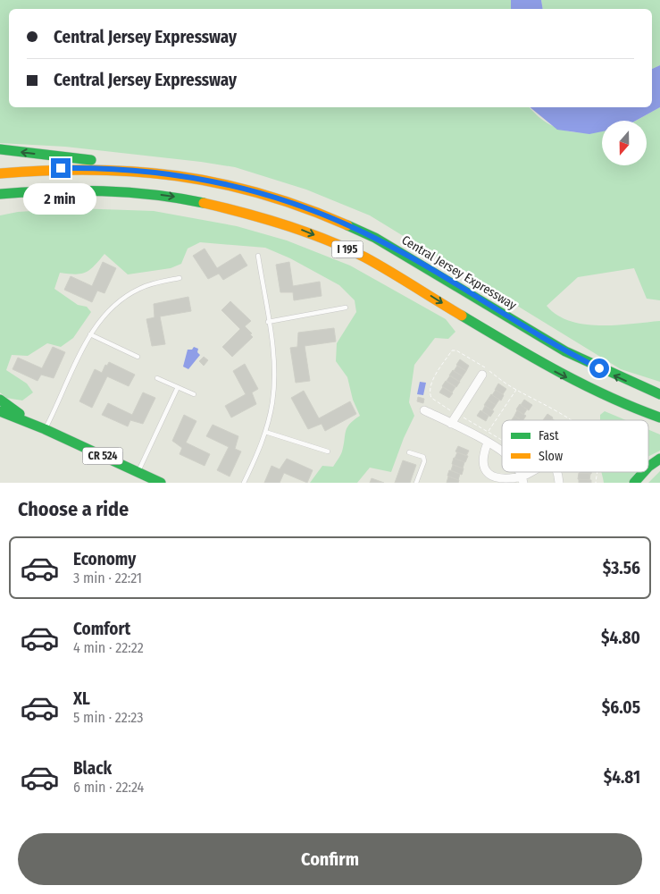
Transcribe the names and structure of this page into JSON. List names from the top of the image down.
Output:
{
  "streets": {
    "main road": ["I 195", "Central Jersey Expressway", "CR 524"]
  },
  "legend": ["Fast", "Slow"],
  "north": "bottom",
  "page": {
    "banner": ["Central Jersey Expressway", "Central Jersey Expressway"],
    "bubble": "2 min",
    "heading": "Choose a ride",
    "list": [
      {
        "name": "Economy",
        "note": "3 min · 22:21",
        "value": "$3.56"
      },
      {
        "name": "Comfort",
        "note": "4 min · 22:22",
        "value": "$4.80"
      },
      {
        "name": "XL",
        "note": "5 min · 22:23",
        "value": "$6.05"
      },
      {
        "name": "Black",
        "note": "6 min · 22:24",
        "value": "$4.81"
      }
    ],
    "buttons": "Confirm"
  }
}
